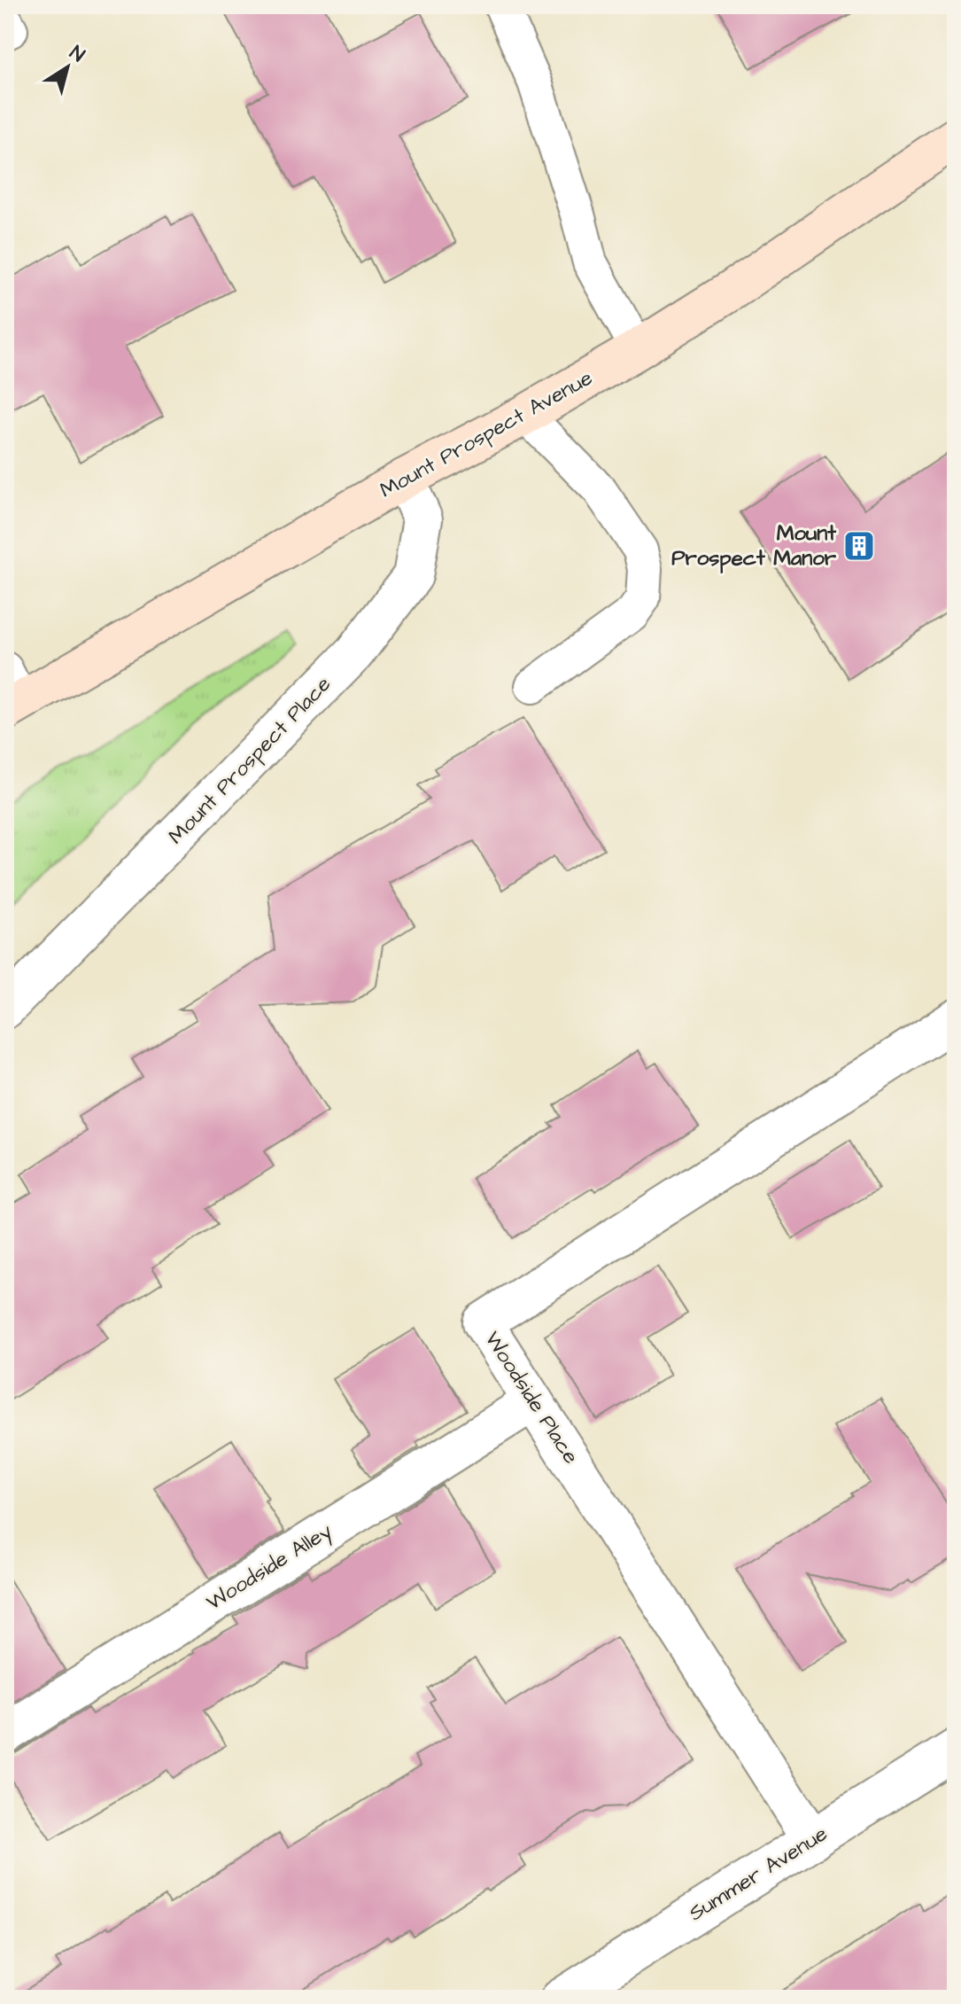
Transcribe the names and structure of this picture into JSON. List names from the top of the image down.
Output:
{
  "streets": {
    "main road": ["Mount Prospect Avenue"],
    "street": [
      "Mount Prospect Place",
      "Woodside Place",
      "Woodside Alley",
      "Summer Avenue"
    ]
  },
  "crossings": [
    ["Mount Prospect Avenue", "Mount Prospect Place"],
    ["Woodside Place", "Woodside Alley"],
    ["Woodside Place", "Summer Avenue"]
  ],
  "places": {
    "building": ["Mount Prospect Manor"]
  },
  "north": "top right"
}
